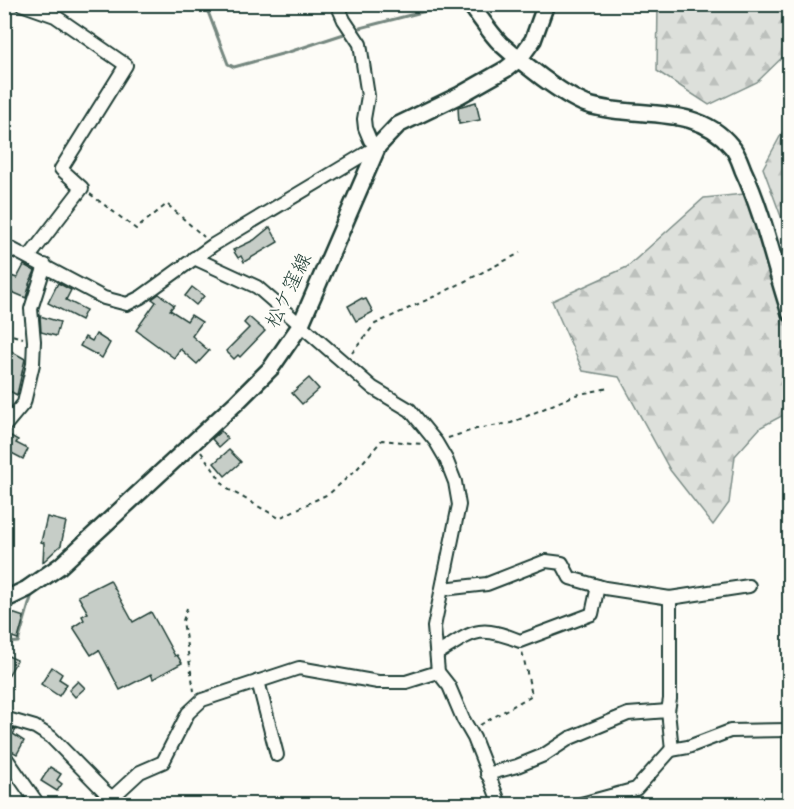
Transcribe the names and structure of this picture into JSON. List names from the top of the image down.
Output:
{
  "streets": {
    "street": ["松ケ窪線"]
  }
}
